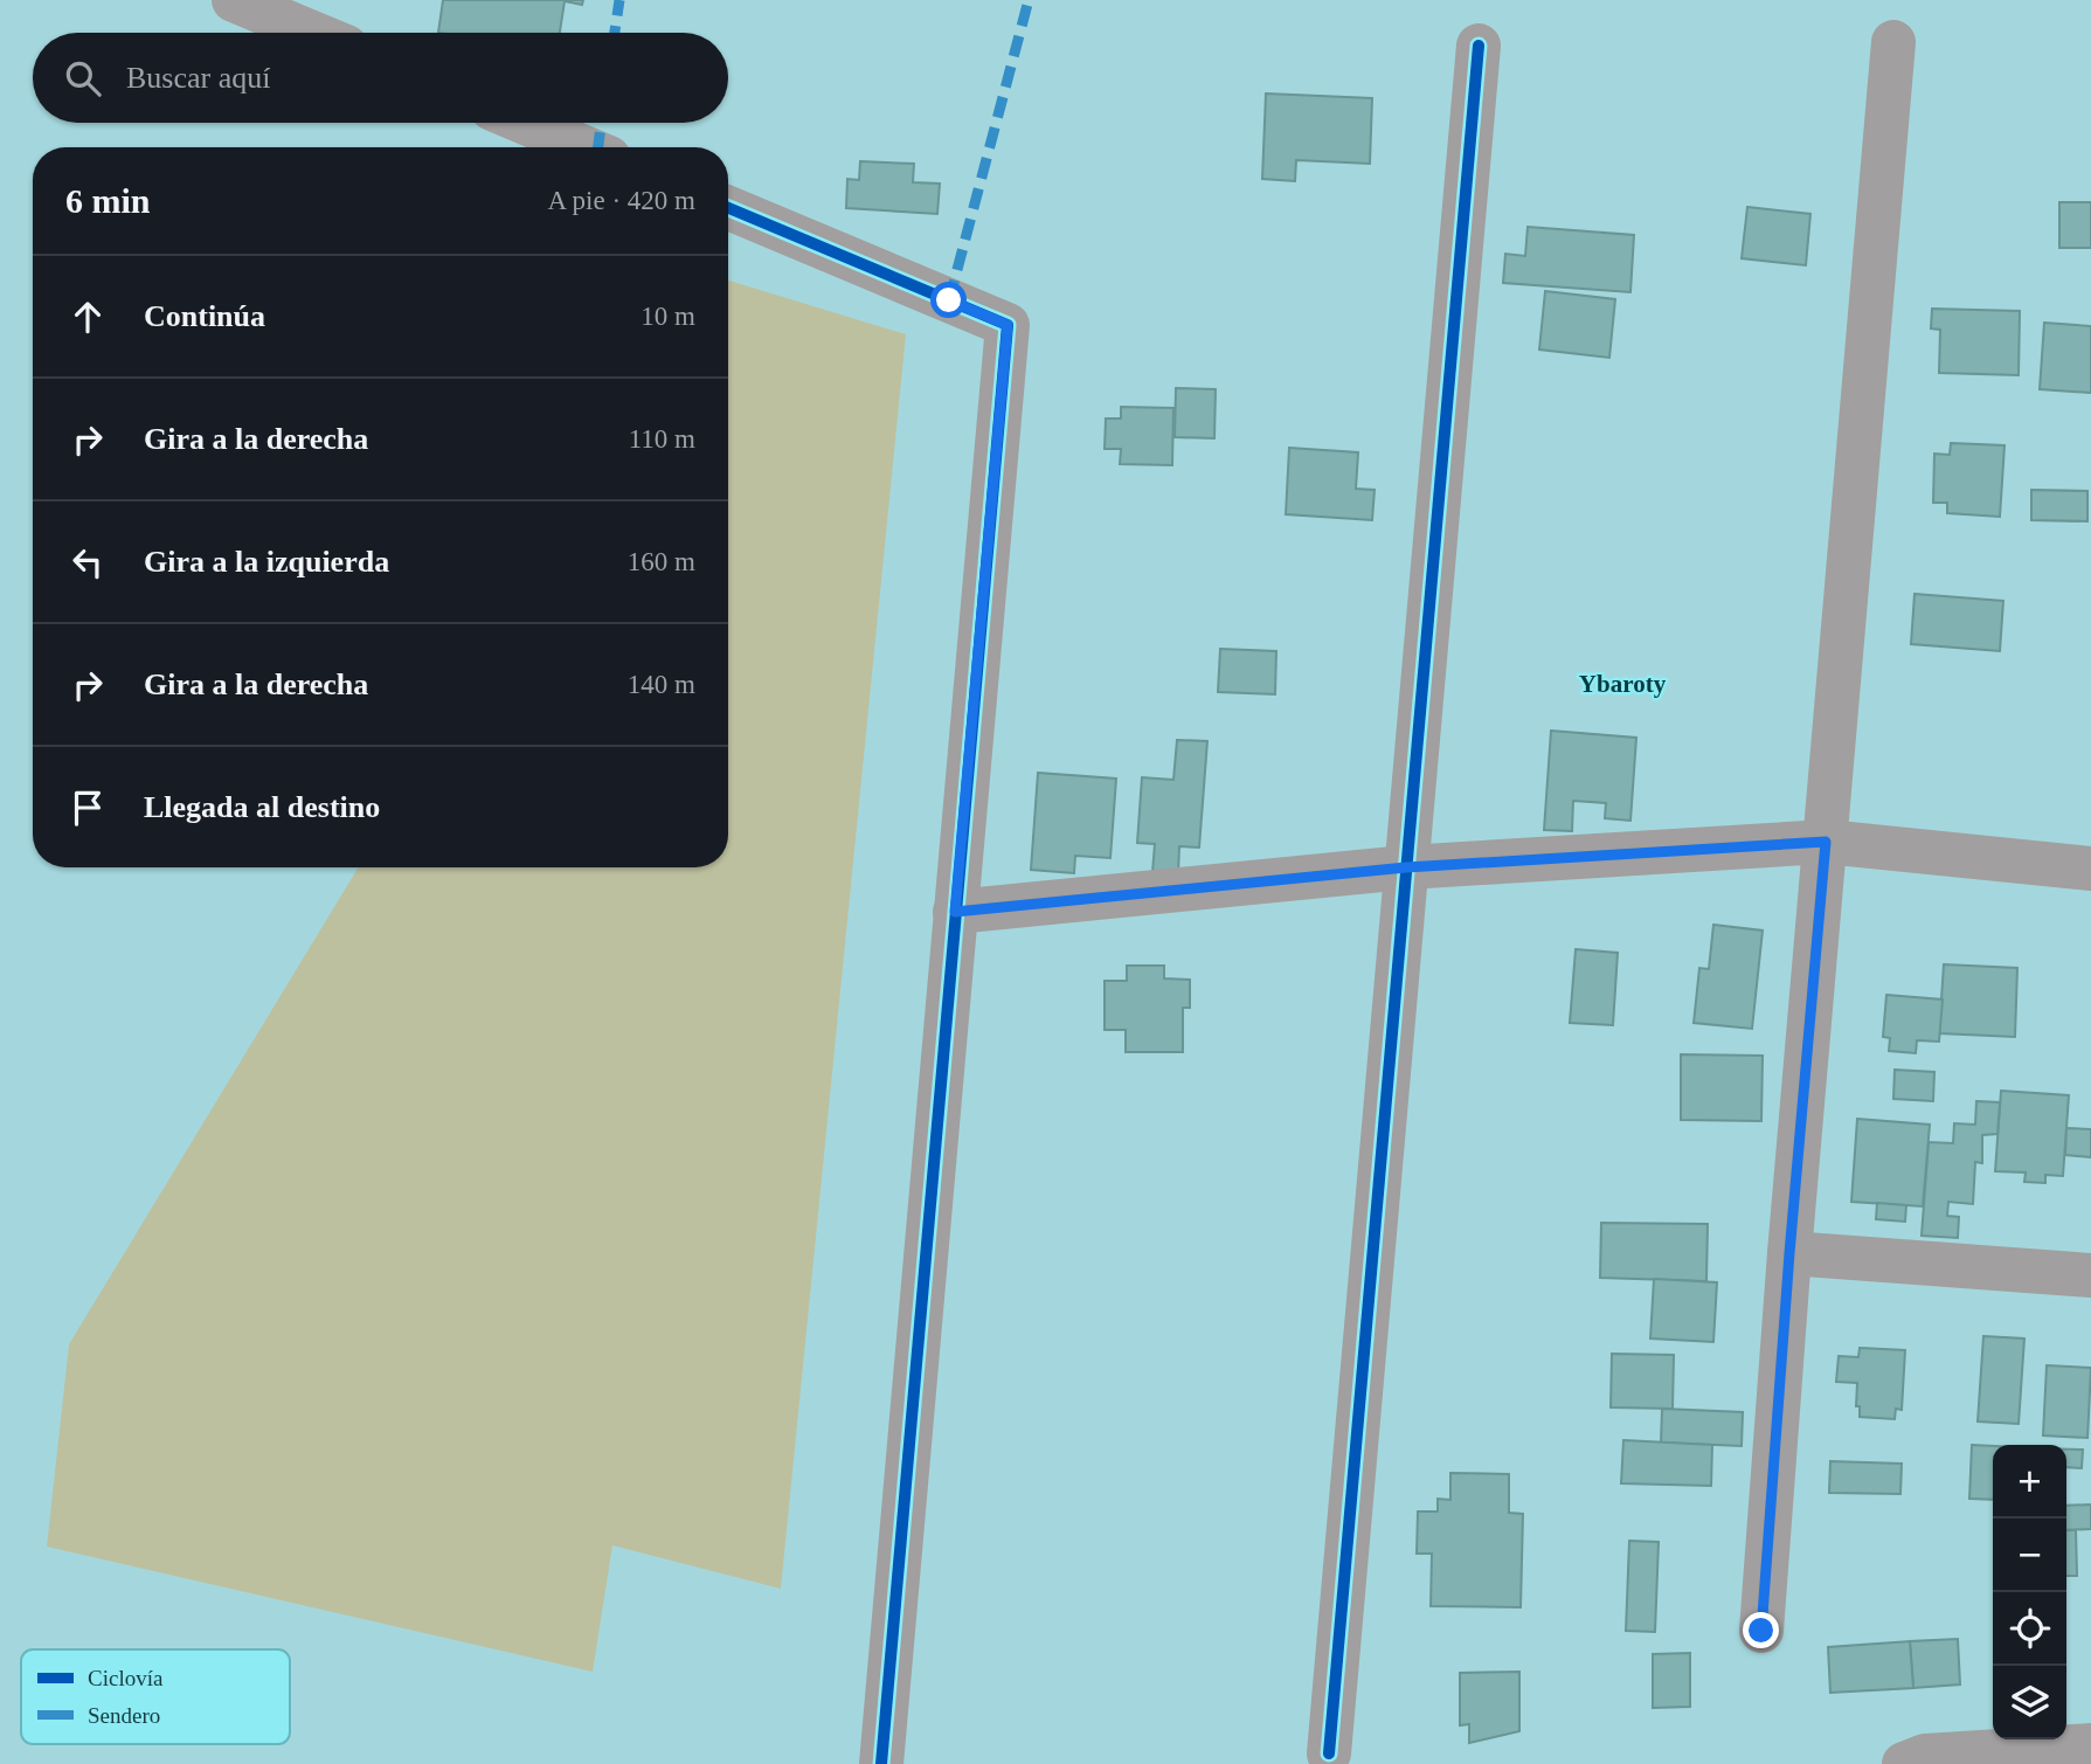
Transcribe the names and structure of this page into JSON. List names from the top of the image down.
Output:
{
  "districts": ["Ybaroty"],
  "legend": ["Ciclovía", "Sendero"],
  "page": {
    "search": "Buscar aquí",
    "heading": ["6 min", "A pie · 420 m"],
    "list": [
      ["Continúa", "10 m"],
      ["Gira a la derecha", "110 m"],
      ["Gira a la izquierda", "160 m"],
      ["Gira a la derecha", "140 m"],
      "Llegada al destino"
    ],
    "map_buttons": ["+", "−"]
  }
}
